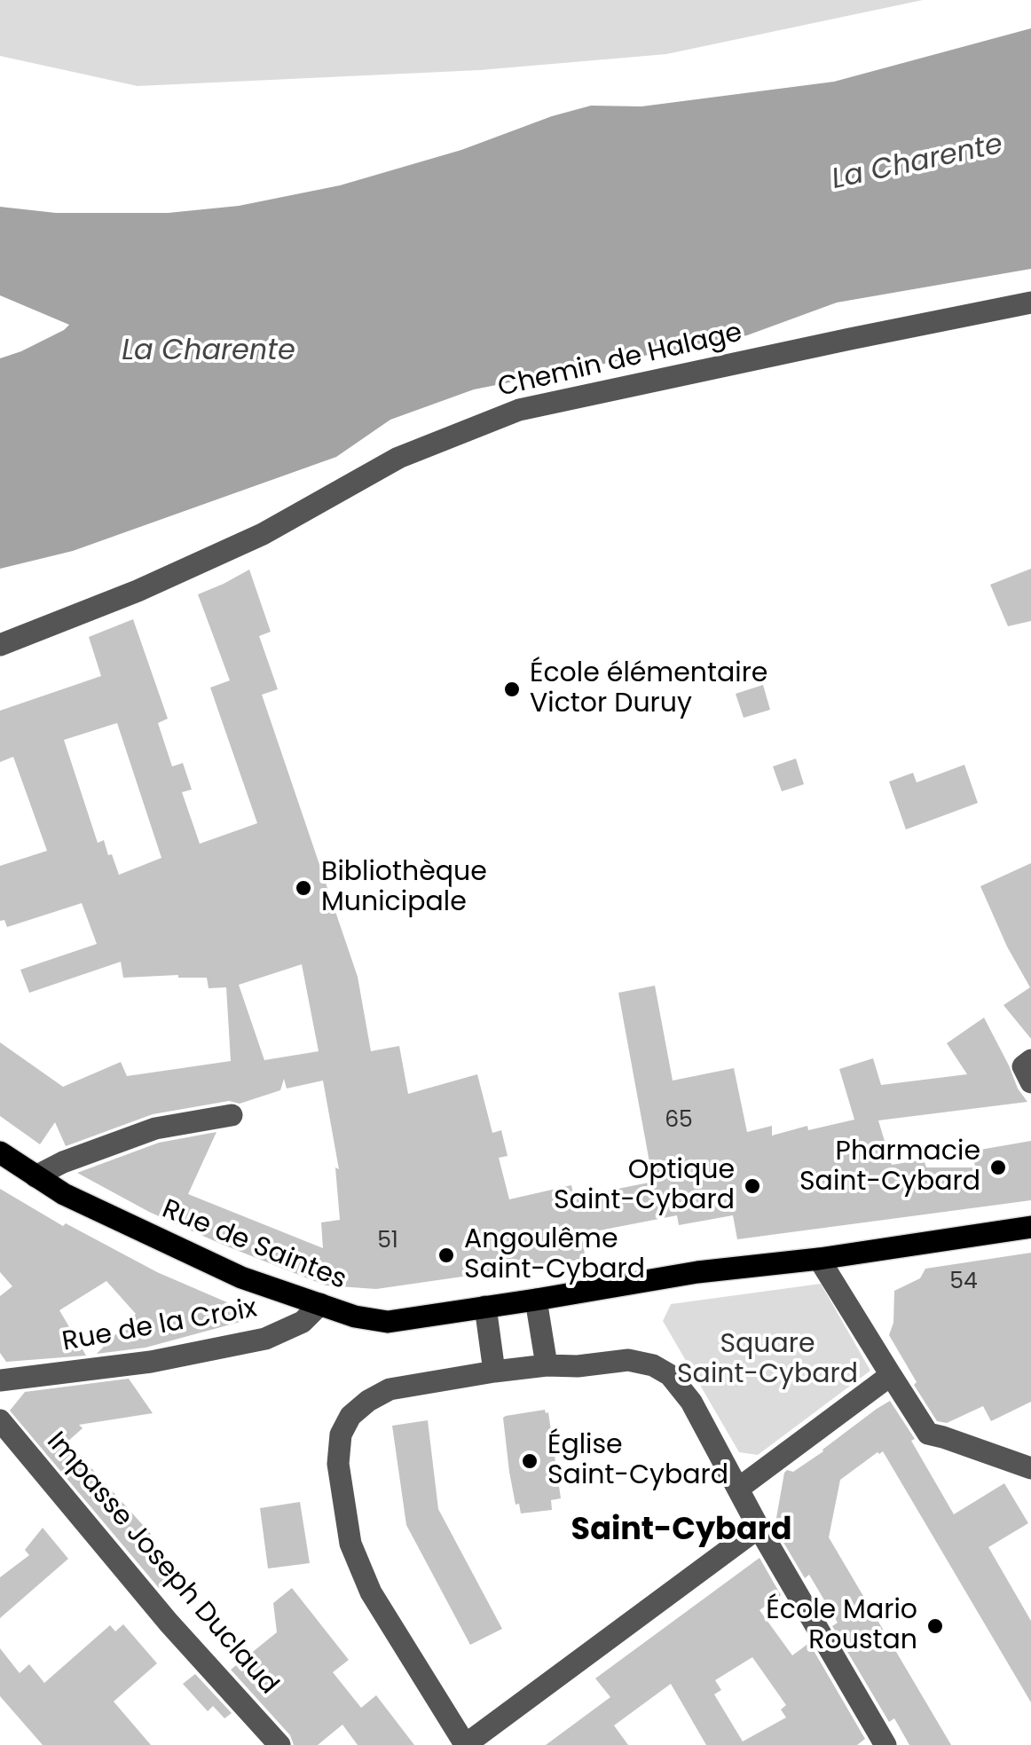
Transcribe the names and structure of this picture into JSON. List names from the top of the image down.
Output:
{
  "streets": {
    "main road": ["Rue de Saintes"],
    "street": ["Chemin de Halage", "Rue de la Croix", "Impasse Joseph Duclaud"]
  },
  "crossings": [
    ["Rue de Saintes", "Rue de la Croix"]
  ],
  "districts": ["Saint-Cybard"],
  "water": ["La Charente"],
  "parks": ["Square Saint-Cybard"],
  "places": [
    "École élémentaire Victor Duruy",
    "Bibliothèque Municipale",
    "Pharmacie Saint-Cybard",
    "Optique Saint-Cybard",
    "Angoulême Saint-Cybard",
    "Église Saint-Cybard",
    "École Mario Roustan"
  ],
  "house_numbers": ["65", "51", "54"]
}
